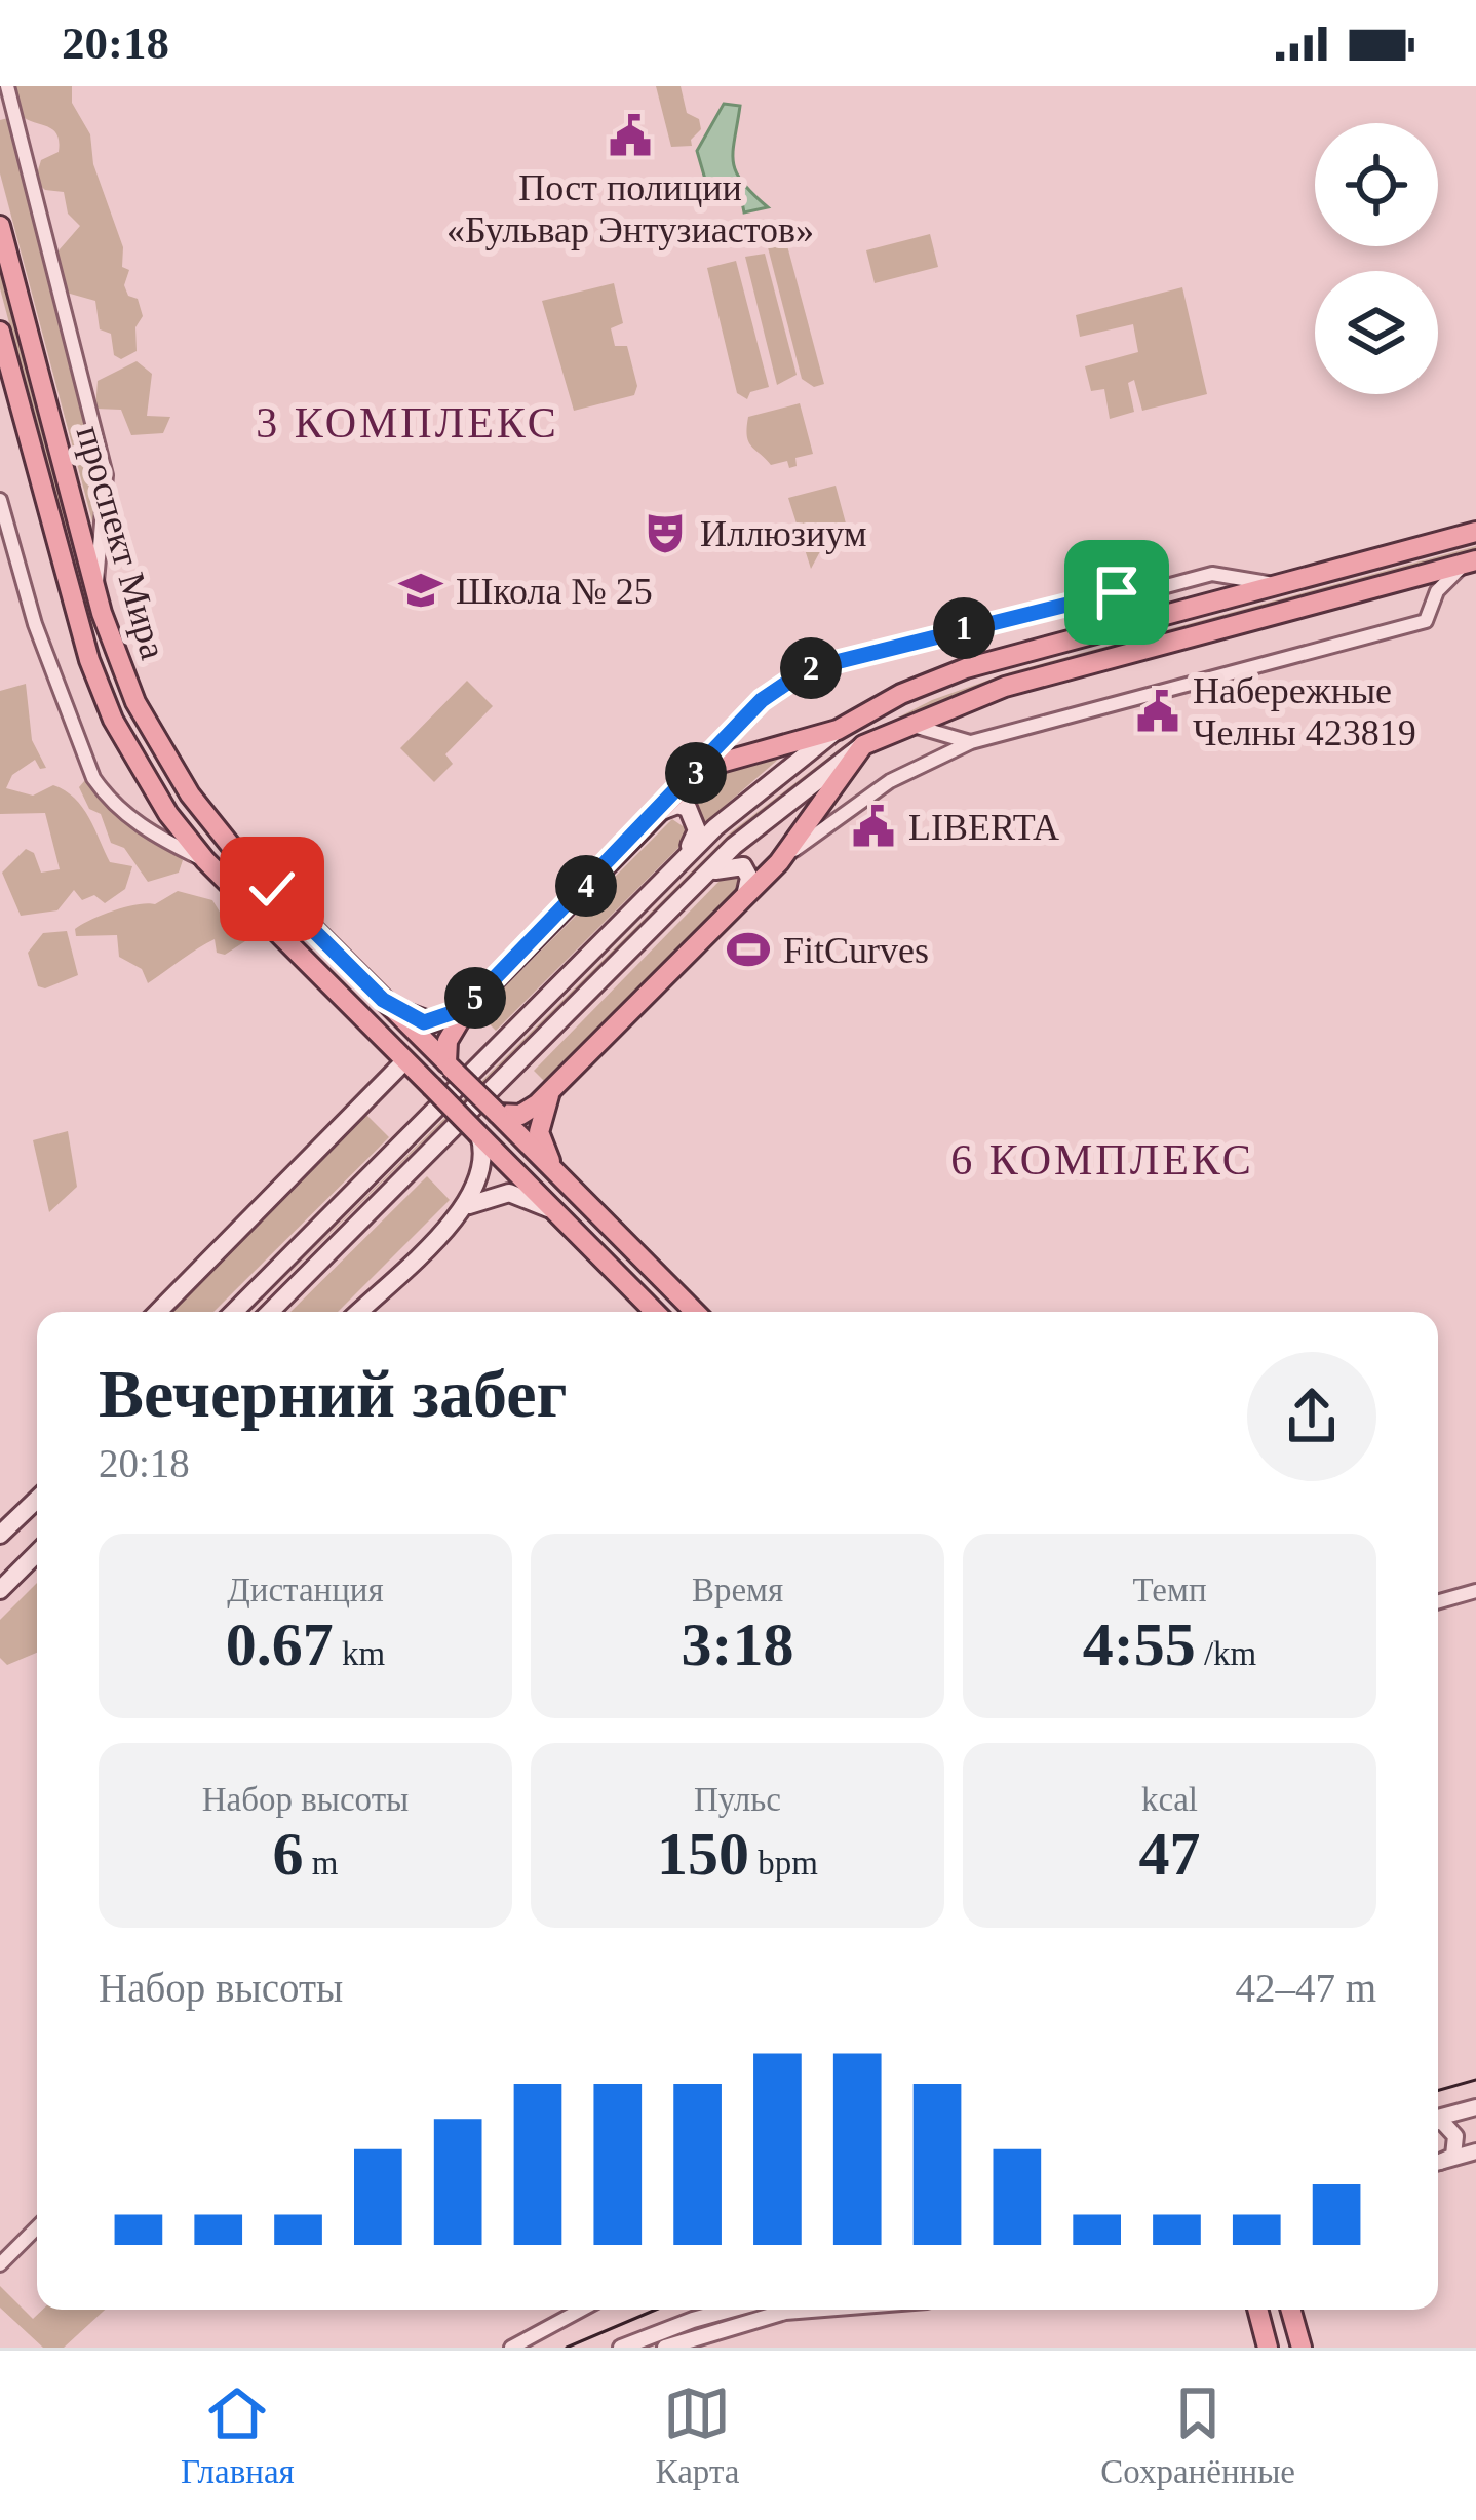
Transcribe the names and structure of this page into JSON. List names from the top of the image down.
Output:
{
  "streets": {
    "main road": ["проспект Мира"]
  },
  "districts": ["3 КОМПЛЕКС", "6 КОМПЛЕКС"],
  "places": {
    "public building": ["Пост полиции «Бульвар Энтузиастов»", "Набережные Челны 423819", "LIBERTA"],
    "theatre": ["Иллюзиум"],
    "school or university": ["Школа № 25"],
    "sports": ["FitCurves"]
  },
  "page": {
    "status": "20:18",
    "pins": [
      "1",
      "2",
      "3",
      "4",
      "5"
    ],
    "heading": ["Вечерний забег", "20:18"],
    "stats": [
      ["Дистанция", "0.67 km"],
      ["Время", "3:18"],
      ["Темп", "4:55 /km"],
      ["Набор высоты", "6 m"],
      ["Пульс", "150 bpm"],
      ["kcal", "47"]
    ],
    "chart": ["Набор высоты", "42–47 m"],
    "tabs": ["Главная", "Карта", "Сохранённые"]
  }
}
